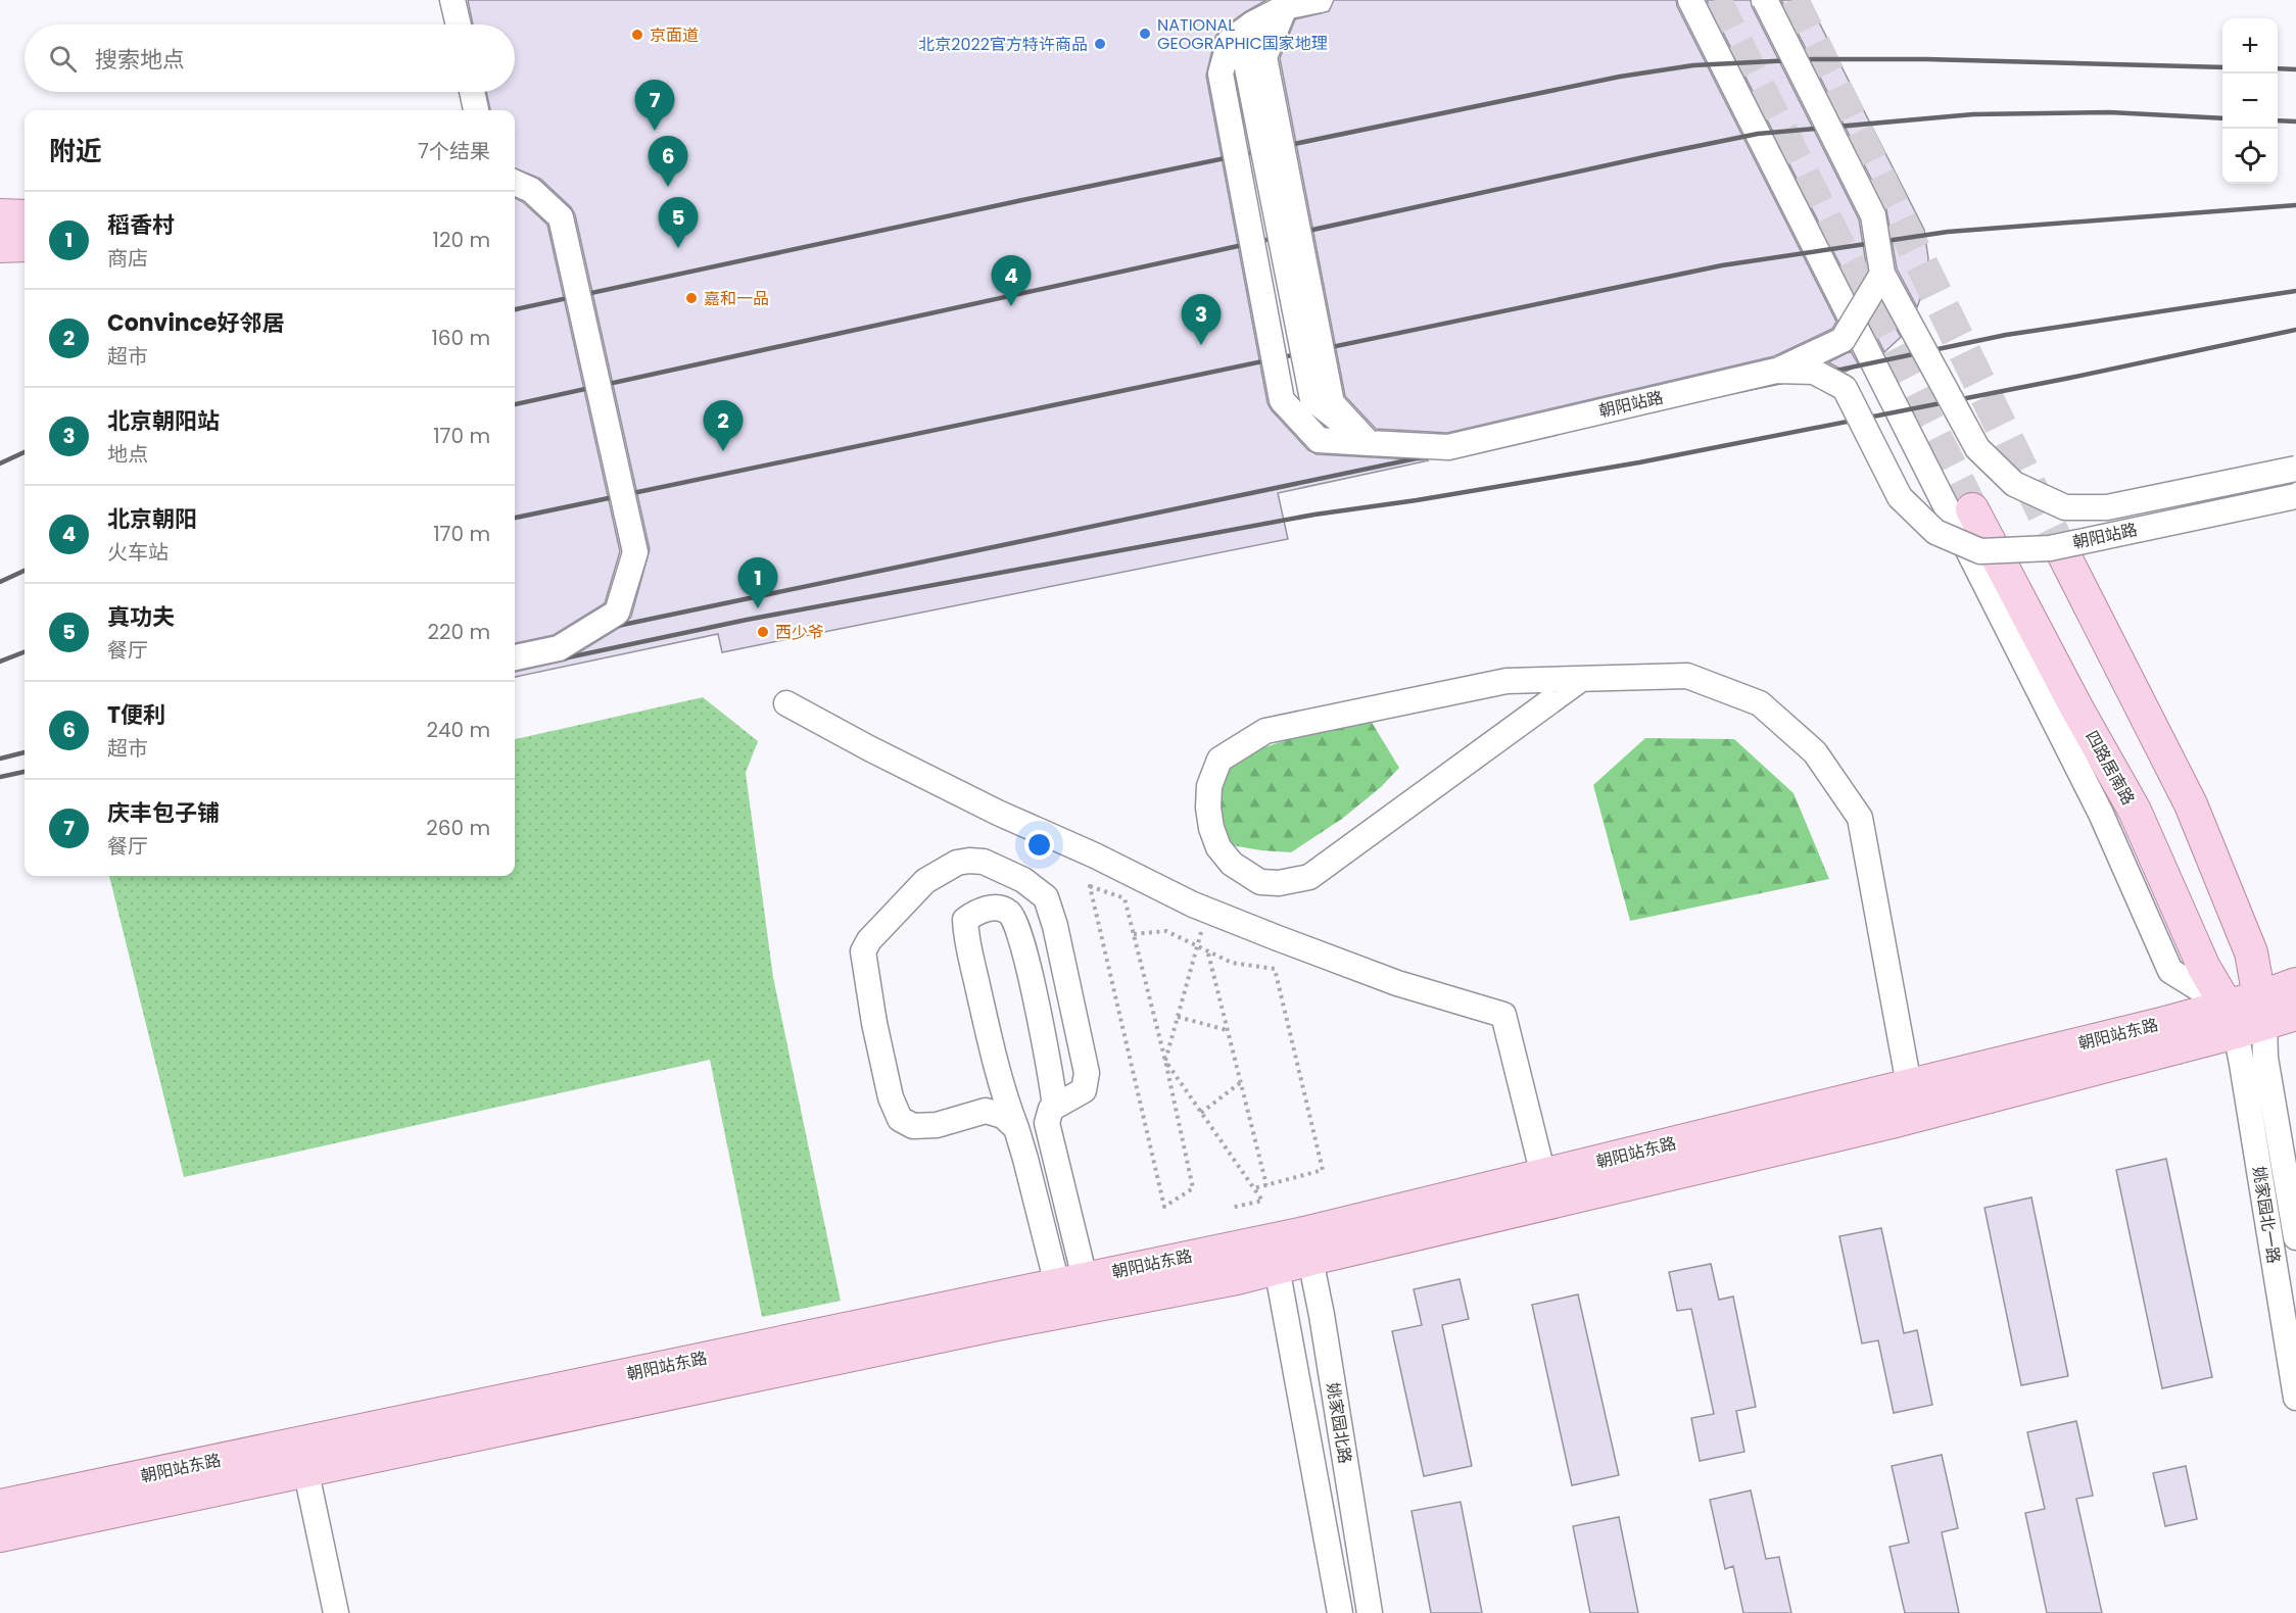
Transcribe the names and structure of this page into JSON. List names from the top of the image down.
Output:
{
  "streets": {
    "main road": ["四路居南路", "朝阳站东路"],
    "street": ["朝阳站路", "姚家园北一路", "姚家园北路"]
  },
  "crossings": [
    ["四路居南路", "朝阳站东路"],
    ["四路居南路", "姚家园北一路"],
    ["朝阳站东路", "姚家园北一路"],
    ["朝阳站东路", "姚家园北路"]
  ],
  "places": [
    "NATIONAL GEOGRAPHIC国家地理",
    "京面道",
    "北京2022官方特许商品",
    "嘉和一品",
    "西少爷"
  ],
  "page": {
    "map_buttons": ["+", "−"],
    "search": "搜索地点",
    "pins": [
      "7",
      "6",
      "5",
      "4",
      "3",
      "2",
      "1"
    ],
    "heading": ["附近", "7个结果"],
    "list": [
      {
        "mark": "1",
        "name": "稻香村",
        "note": "商店",
        "value": "120 m"
      },
      {
        "mark": "2",
        "name": "Convince好邻居",
        "note": "超市",
        "value": "160 m"
      },
      {
        "mark": "3",
        "name": "北京朝阳站",
        "note": "地点",
        "value": "170 m"
      },
      {
        "mark": "4",
        "name": "北京朝阳",
        "note": "火车站",
        "value": "170 m"
      },
      {
        "mark": "5",
        "name": "真功夫",
        "note": "餐厅",
        "value": "220 m"
      },
      {
        "mark": "6",
        "name": "T便利",
        "note": "超市",
        "value": "240 m"
      },
      {
        "mark": "7",
        "name": "庆丰包子铺",
        "note": "餐厅",
        "value": "260 m"
      }
    ]
  }
}
